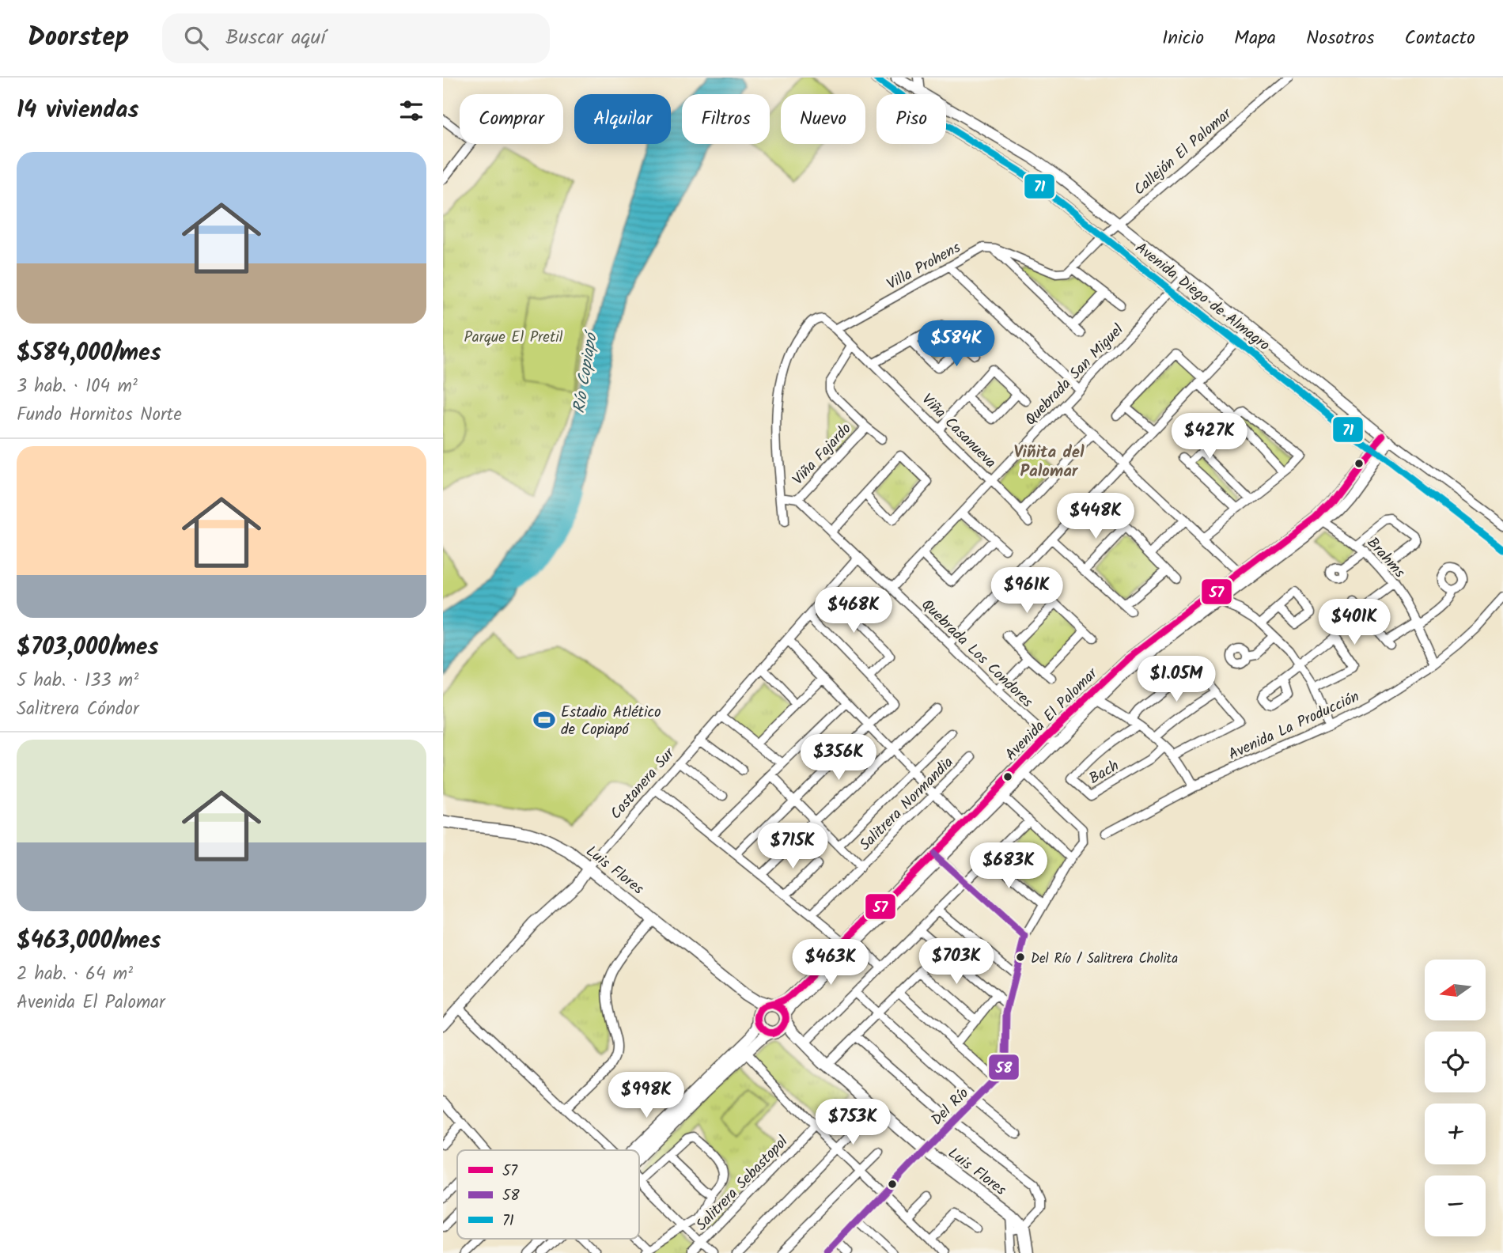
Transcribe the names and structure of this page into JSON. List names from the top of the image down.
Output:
{
  "streets": {
    "main road": ["Luis Flores"],
    "street": [
      "Callejón El Palomar",
      "Villa Prohens",
      "Avenida Diego de Almagro",
      "Quebrada San Miguel",
      "Viña Casanueva",
      "Viña Fajardo",
      "Brahms",
      "Quebrada Los Condores",
      "Avenida El Palomar",
      "Avenida La Producción",
      "Bach",
      "Costanera Sur",
      "Salitrera Normandia",
      "Del Río",
      "Salitrera Sebastopol"
    ]
  },
  "crossings": [
    ["Callejón El Palomar", "Avenida Diego de Almagro"],
    ["Villa Prohens", "Viña Casanueva"],
    ["Avenida Diego de Almagro", "Quebrada San Miguel"],
    ["Avenida Diego de Almagro", "Avenida El Palomar"],
    ["Quebrada San Miguel", "Viña Casanueva"],
    ["Quebrada San Miguel", "Quebrada Los Condores"],
    ["Viña Casanueva", "Viña Fajardo"],
    ["Viña Fajardo", "Quebrada Los Condores"],
    ["Brahms", "Avenida El Palomar"],
    ["Brahms", "Avenida La Producción"],
    ["Quebrada Los Condores", "Avenida El Palomar"],
    ["Quebrada Los Condores", "Costanera Sur"],
    ["Avenida El Palomar", "Luis Flores"],
    ["Avenida El Palomar", "Del Río"],
    ["Costanera Sur", "Luis Flores"],
    ["Luis Flores", "Del Río"]
  ],
  "districts": ["Viñita del Palomar"],
  "water": ["Río Copiapó"],
  "parks": ["Parque El Pretil"],
  "places": {
    "sports": ["Estadio Atlético de Copiapó"],
    "other": ["Del Río / Salitrera Cholita"]
  },
  "lines": ["transit line 71", "transit line 57", "transit line 58"],
  "legend": ["57", "58", "71"],
  "north": "left",
  "page": {
    "header": "Doorstep",
    "search": "Buscar aquí",
    "nav": [
      "Inicio",
      "Mapa",
      "Nosotros",
      "Contacto"
    ],
    "heading": "14 viviendas",
    "chip": [
      "Comprar",
      "Alquilar",
      "Filtros",
      "Nuevo",
      "Piso"
    ],
    "list": [
      {
        "name": "$584,000/mes",
        "note": "3 hab. · 104 m² · Fundo Hornitos Norte"
      },
      {
        "name": "$703,000/mes",
        "note": "5 hab. · 133 m² · Salitrera Cóndor"
      },
      {
        "name": "$463,000/mes",
        "note": "2 hab. · 64 m² · Avenida El Palomar"
      }
    ],
    "price": [
      "$584K",
      "$427K",
      "$448K",
      "$961K",
      "$468K",
      "$401K",
      "$1.05M",
      "$356K",
      "$715K",
      "$683K",
      "$703K",
      "$463K",
      "$998K",
      "$753K"
    ],
    "map_buttons": ["+", "−"]
  }
}
